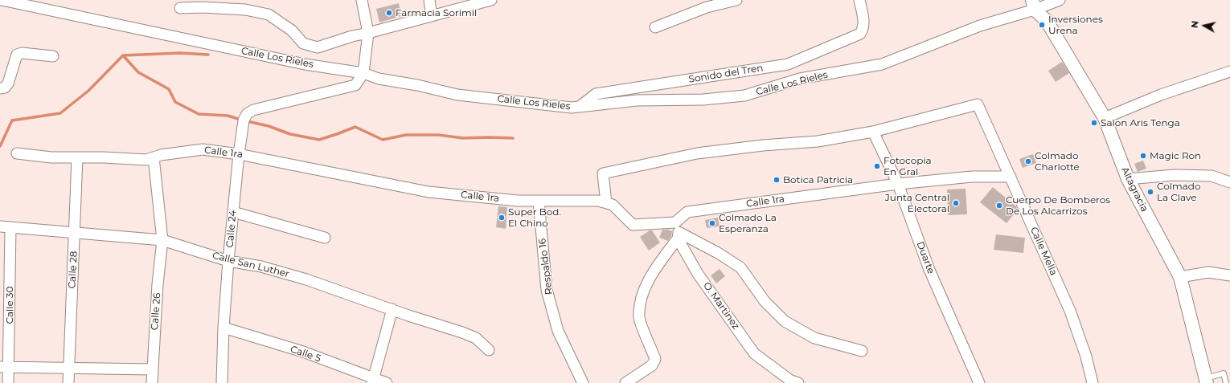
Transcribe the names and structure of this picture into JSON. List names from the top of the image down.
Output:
{
  "streets": {
    "street": [
      "Calle Los Rieles",
      "Sonido del Tren",
      "Calle 1ra",
      "Altagracia",
      "Calle 24",
      "Calle Mella",
      "Duarte",
      "Calle San Luther",
      "Respaldo 16",
      "Calle 28",
      "Calle 30",
      "O. Martinez",
      "Calle 26",
      "Calle 5"
    ]
  },
  "crossings": [
    ["Calle Los Rieles", "Sonido del Tren"],
    ["Calle Los Rieles", "Altagracia"],
    ["Calle Los Rieles", "Calle 24"],
    ["Calle 1ra", "Calle 24"],
    ["Calle 1ra", "Calle Mella"],
    ["Calle 1ra", "Duarte"],
    ["Calle 1ra", "Respaldo 16"],
    ["Calle 1ra", "Calle 28"],
    ["Calle 1ra", "O. Martinez"],
    ["Calle 1ra", "Calle 26"],
    ["Calle 24", "Calle San Luther"],
    ["Calle 24", "Calle 5"],
    ["Calle Mella", "Duarte"],
    ["Calle San Luther", "Calle 28"],
    ["Calle San Luther", "Calle 30"],
    ["Calle San Luther", "Calle 26"]
  ],
  "places": [
    "Farmacia Sorimil",
    "Inversiones Urena",
    "Salon Aris Tenga",
    "Magic Ron",
    "Colmado Charlotte",
    "Fotocopia En Gral",
    "Botica Patricia",
    "Colmado La Clave",
    "Junta Central Electoral",
    "Cuerpo De Bomberos De Los Alcarrizos",
    "Super Bod. El Chino",
    "Colmado La Esperanza"
  ],
  "north": "left"
}
